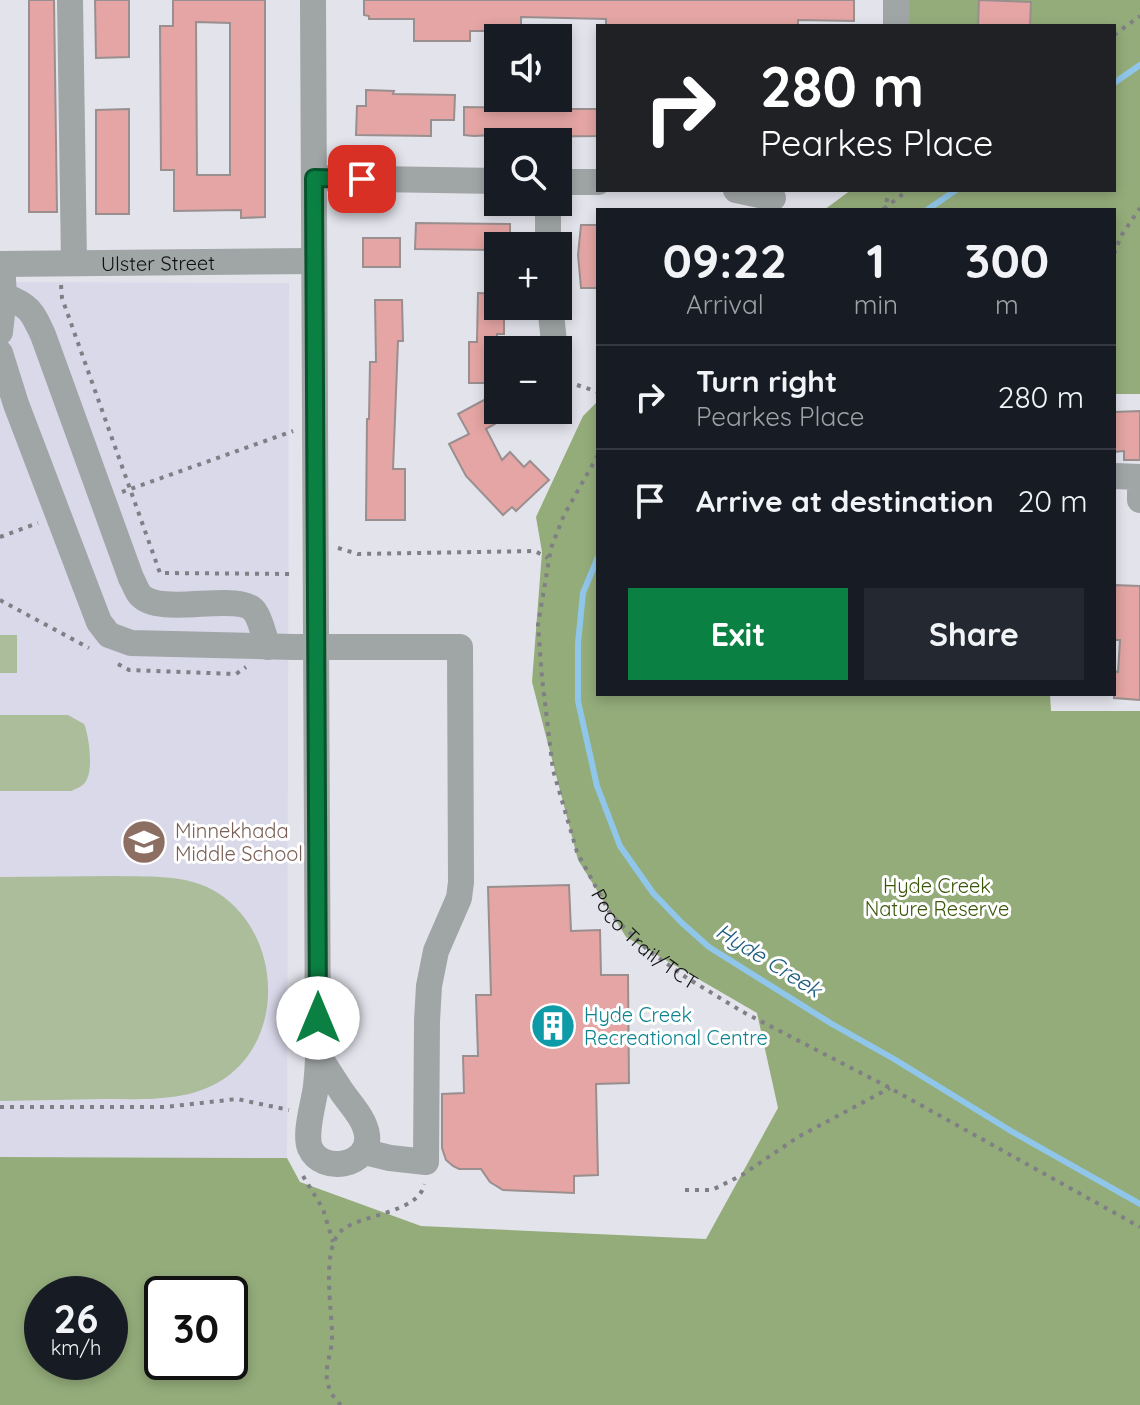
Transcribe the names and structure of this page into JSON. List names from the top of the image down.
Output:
{
  "streets": {
    "street": ["Ulster Street"],
    "path": ["Poco Trail/TCT"]
  },
  "water": ["Hyde Creek"],
  "parks": ["Hyde Creek Nature Reserve"],
  "places": {
    "school or university": ["Minnekhada Middle School"],
    "building": ["Hyde Creek Recreational Centre"]
  },
  "page": {
    "map_buttons": ["+", "−"],
    "turn": ["280 m", "Pearkes Place"],
    "eta": [
      "09:22",
      "Arrival",
      "1",
      "min",
      "300",
      "m"
    ],
    "list": [
      {
        "name": "Turn right",
        "note": "Pearkes Place",
        "value": "280 m"
      },
      {
        "name": "Arrive at destination",
        "value": "20 m"
      }
    ],
    "buttons": ["Exit", "Share"],
    "speed": "26 km/h",
    "limit": "30"
  }
}
